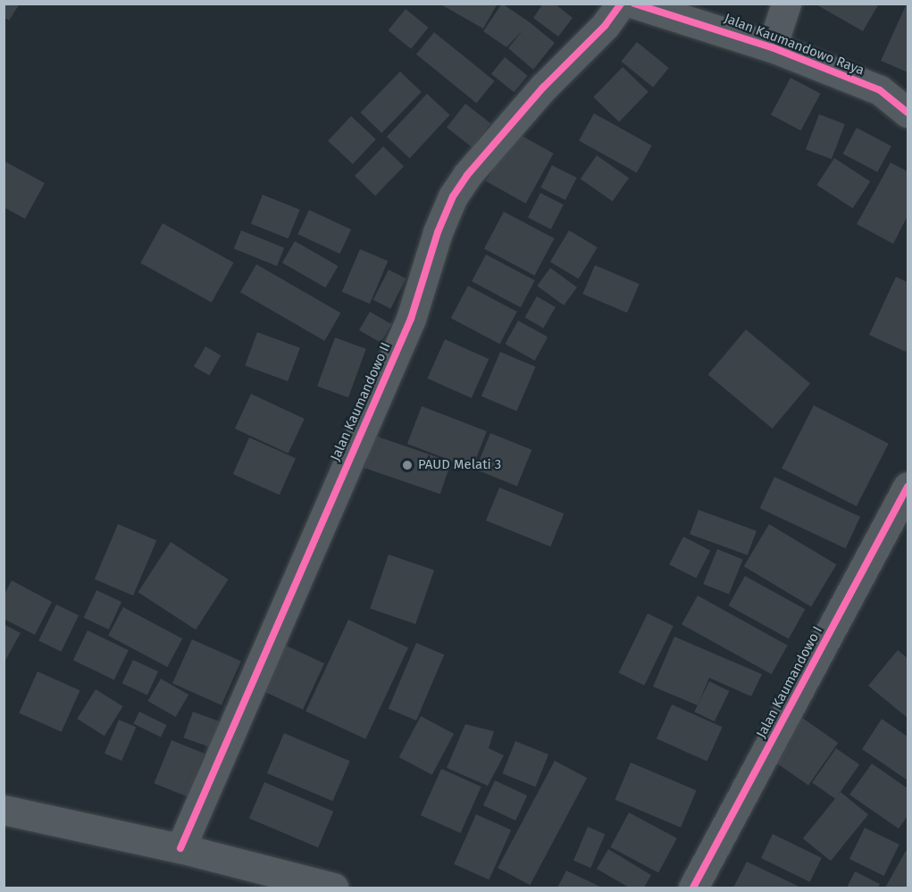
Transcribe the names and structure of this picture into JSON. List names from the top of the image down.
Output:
{
  "streets": {
    "street": ["Jalan Kaumandowo Raya", "Jalan Kaumandowo II", "Jalan Kaumandowo I"]
  },
  "places": ["PAUD Melati 3"]
}
